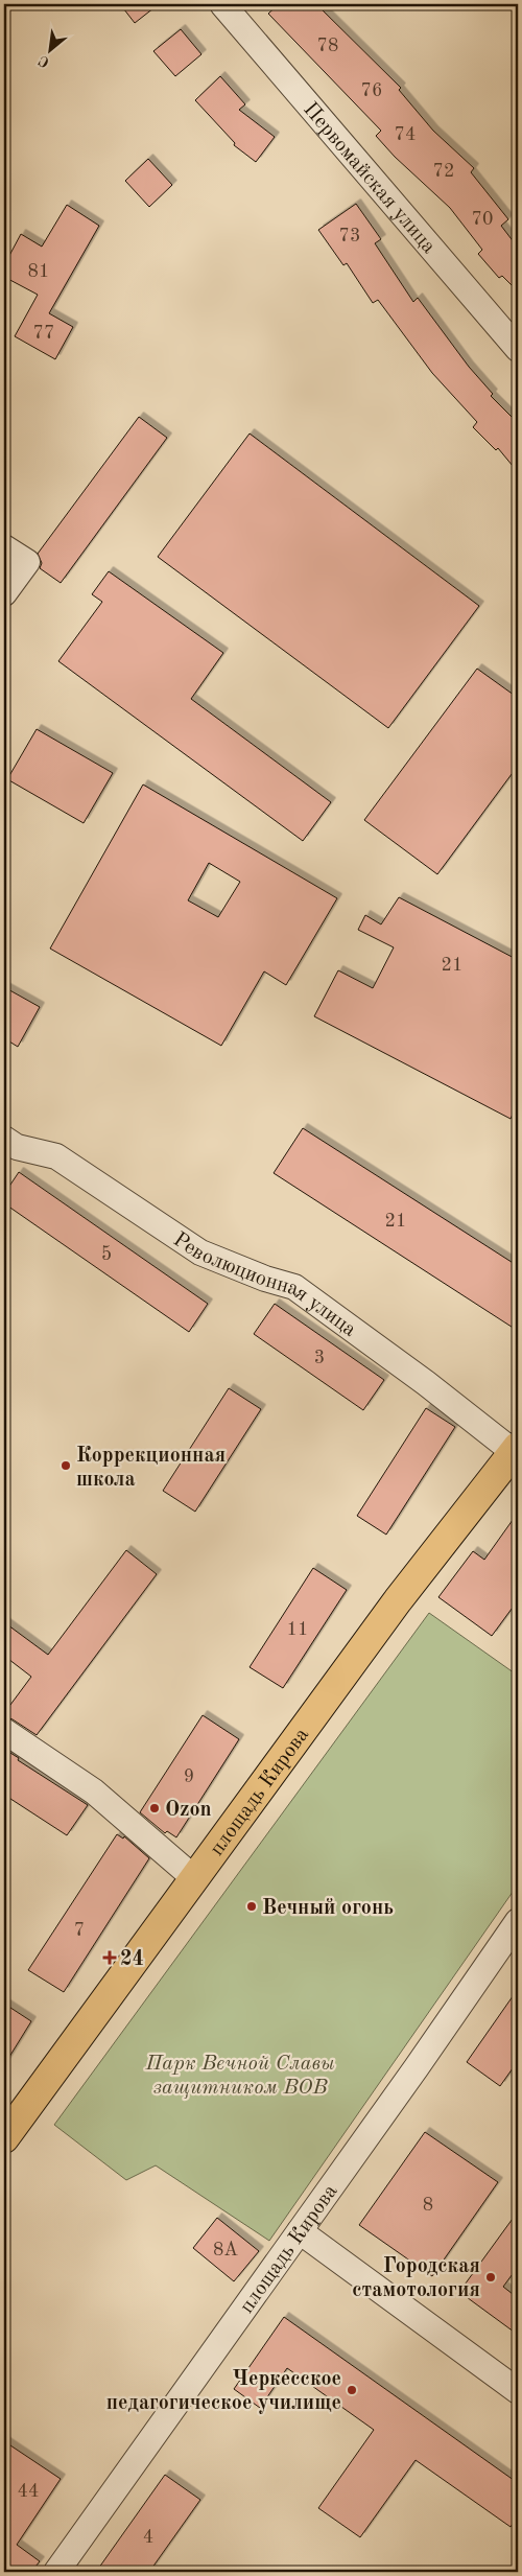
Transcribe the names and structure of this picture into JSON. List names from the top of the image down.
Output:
{
  "streets": {
    "main road": ["площадь Кирова"],
    "street": ["Первомайская улица", "Революционная улица"]
  },
  "crossings": [
    ["Революционная улица", "площадь Кирова"]
  ],
  "parks": ["Парк Вечной Славы защитником ВОВ"],
  "places": {
    "other": [
      "Коррекционная школа",
      "Ozon",
      "Вечный огонь",
      "Городская стамотология",
      "Черкесское педагогическое училище"
    ],
    "health": ["24"]
  },
  "house_numbers": [
    "78",
    "76",
    "74",
    "72",
    "70",
    "73",
    "81",
    "77",
    "21",
    "21",
    "5",
    "3",
    "11",
    "9",
    "7",
    "8",
    "8А",
    "44",
    "4"
  ],
  "north": "bottom left"
}
